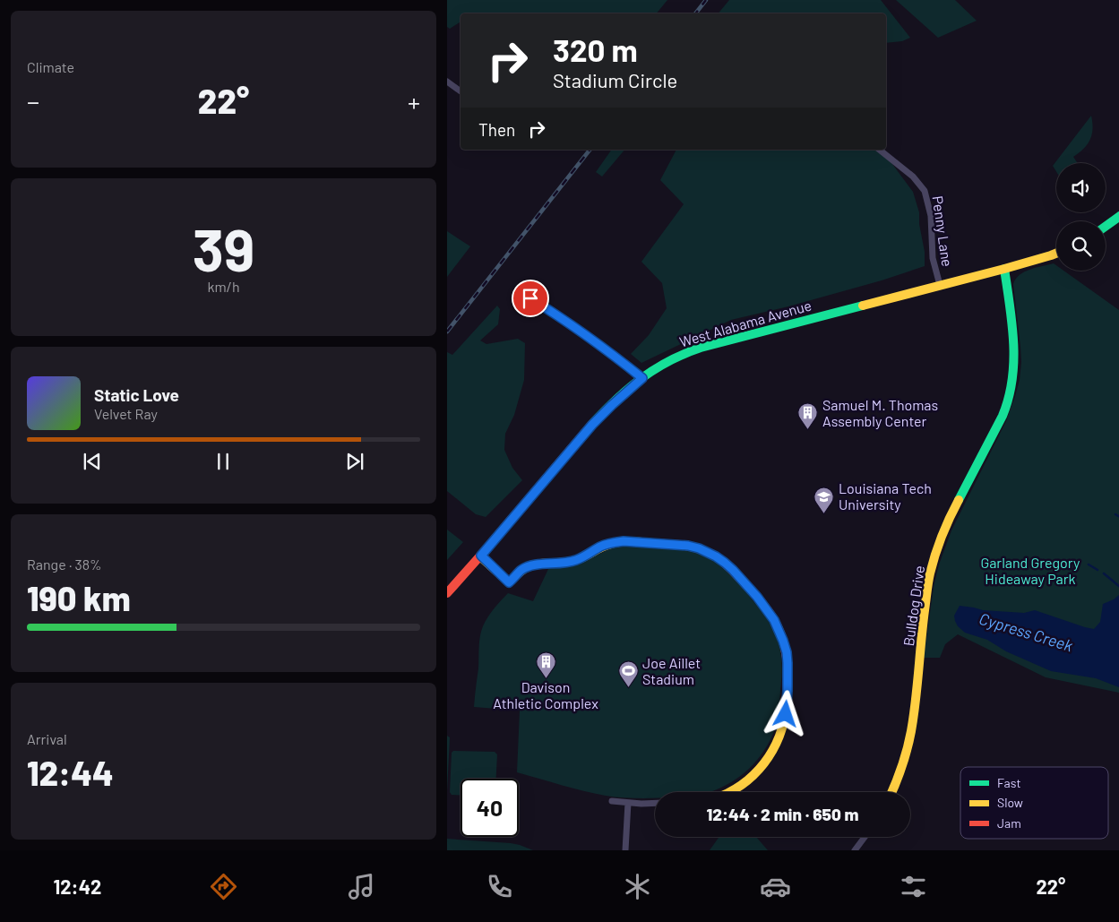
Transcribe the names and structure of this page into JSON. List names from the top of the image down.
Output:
{
  "streets": {
    "street": ["Penny Lane", "West Alabama Avenue", "Bulldog Drive"]
  },
  "crossings": [
    ["Penny Lane", "West Alabama Avenue"],
    ["West Alabama Avenue", "Bulldog Drive"]
  ],
  "water": ["Cypress Creek"],
  "parks": ["Garland Gregory Hideaway Park"],
  "places": {
    "building": ["Samuel M. Thomas Assembly Center", "Davison Athletic Complex"],
    "school or university": ["Louisiana Tech University"],
    "sports": ["Joe Aillet Stadium"]
  },
  "legend": ["Fast", "Slow", "Jam"],
  "page": {
    "tile": [
      "Climate",
      ["39", "km/h"],
      ["Range · 38%", "190 km"],
      ["Arrival", "12:44"]
    ],
    "turn": ["320 m", "Stadium Circle"],
    "heat": ["−", "22°", "+"],
    "then": "Then",
    "song": ["Static Love", "Velvet Ray"],
    "limit": "40",
    "trip": "12:44 · 2 min · 650 m",
    "tabs": ["12:42", "22°"]
  }
}
